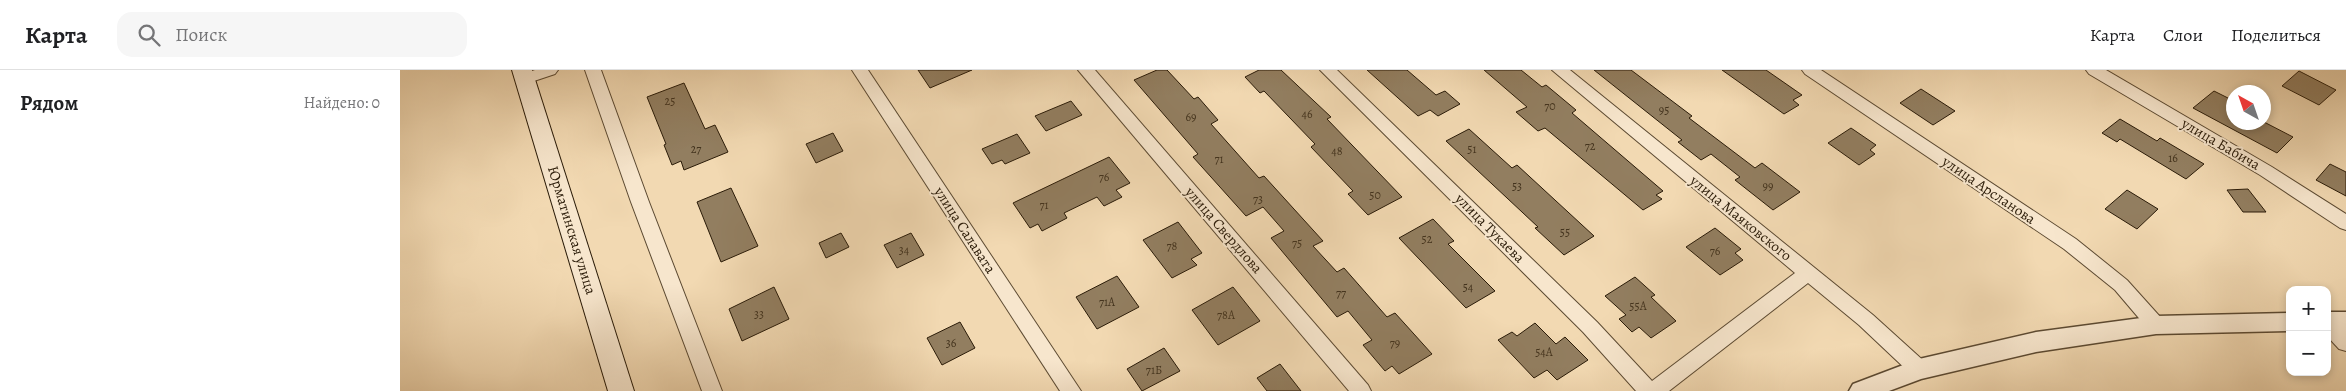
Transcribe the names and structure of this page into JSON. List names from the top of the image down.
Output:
{
  "streets": {
    "main road": ["Юрматинская улица"],
    "street": [
      "улица Бабича",
      "улица Арсланова",
      "улица Маяковского",
      "улица Тукаева",
      "улица Салавата",
      "улица Свердлова"
    ]
  },
  "house_numbers": [
    "25",
    "70",
    "95",
    "46",
    "69",
    "72",
    "27",
    "51",
    "48",
    "16",
    "71",
    "76",
    "53",
    "99",
    "50",
    "73",
    "71",
    "55",
    "52",
    "75",
    "78",
    "34",
    "76",
    "54",
    "77",
    "71А",
    "55А",
    "33",
    "78А",
    "36",
    "79",
    "54А",
    "71Б"
  ],
  "north": "top left",
  "page": {
    "header": "Карта",
    "search": "Поиск",
    "nav": ["Карта", "Слои", "Поделиться"],
    "heading": ["Рядом", "Найдено: 0"],
    "map_buttons": ["+", "−"]
  }
}
